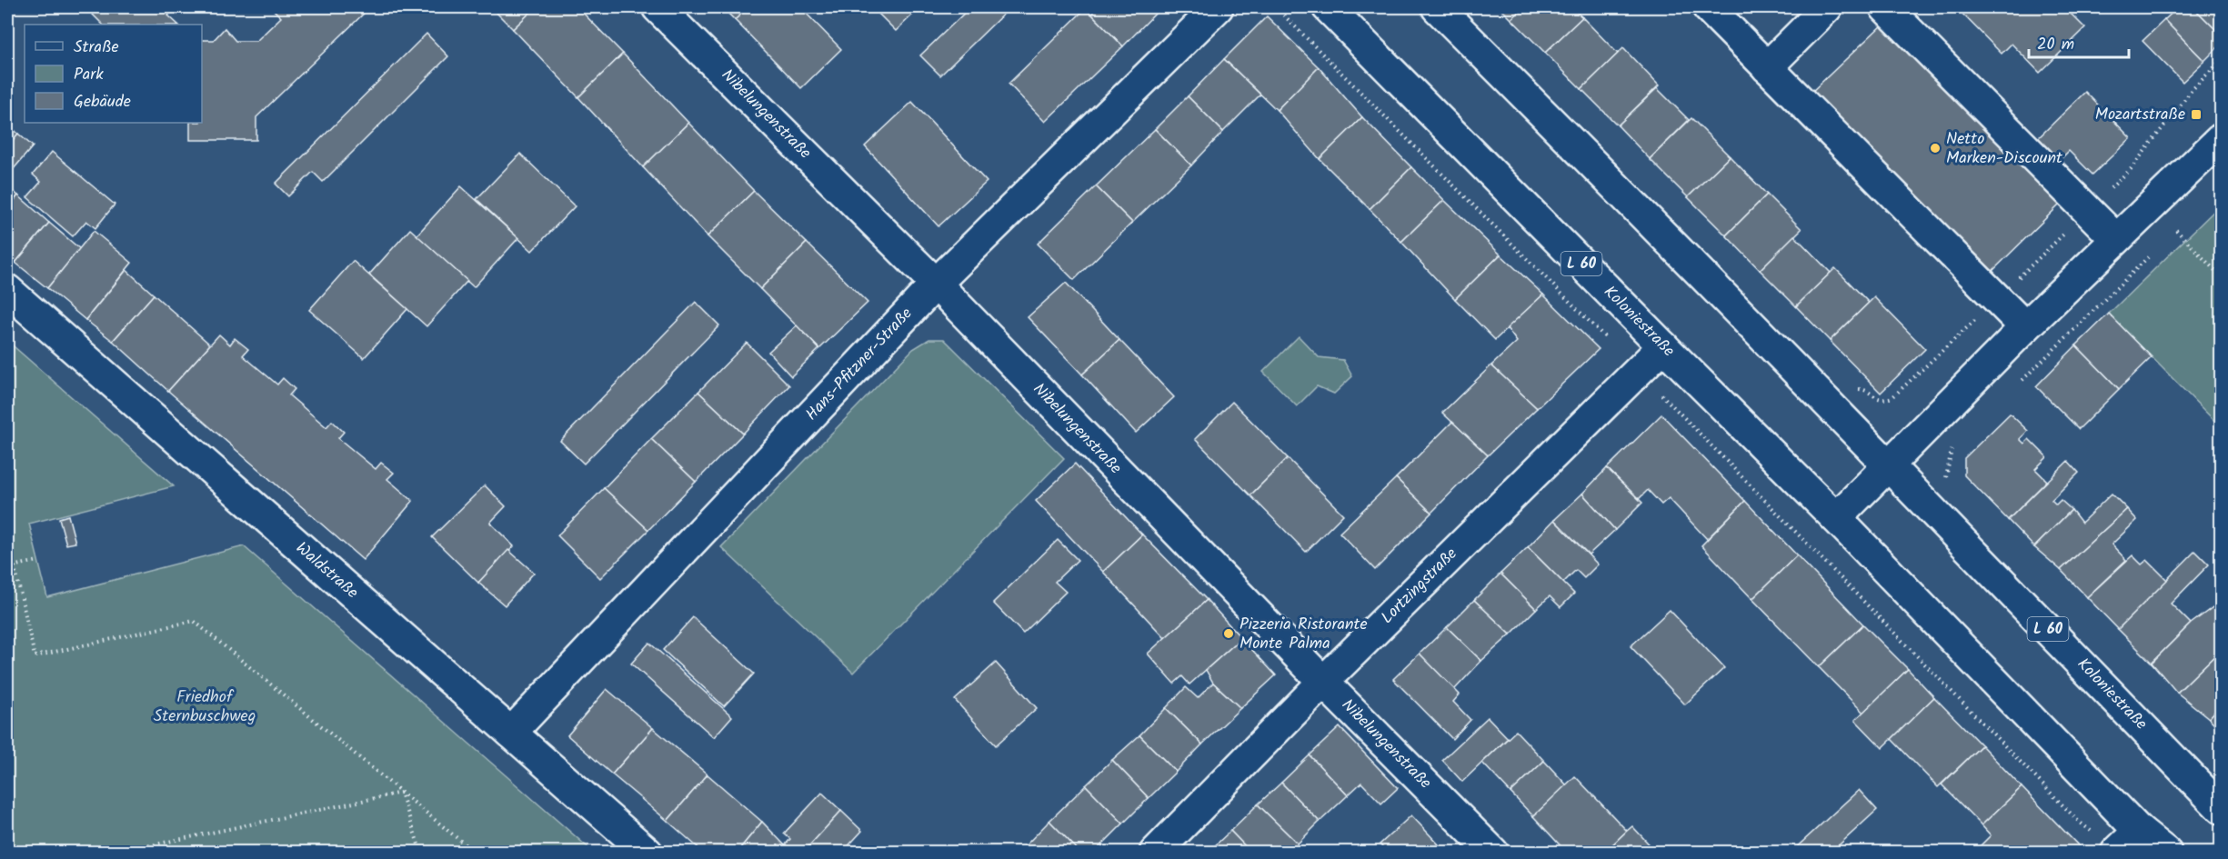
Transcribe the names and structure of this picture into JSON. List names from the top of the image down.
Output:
{
  "streets": {
    "street": [
      "Nibelungenstraße",
      "L 60",
      "Koloniestraße",
      "Hans-Pfitzner-Straße",
      "Waldstraße",
      "Lortzingstraße"
    ]
  },
  "crossings": [
    ["Nibelungenstraße", "Hans-Pfitzner-Straße"],
    ["Nibelungenstraße", "Lortzingstraße"],
    ["Koloniestraße", "Lortzingstraße"],
    ["Hans-Pfitzner-Straße", "Waldstraße"]
  ],
  "parks": ["Friedhof Sternbuschweg"],
  "places": {
    "transit": ["Mozartstraße"],
    "other": ["Netto Marken-Discount", "Pizzeria Ristorante Monte Palma"]
  },
  "legend": ["Straße", "Park", "Gebäude"],
  "scale_bar": "20 m"
}
